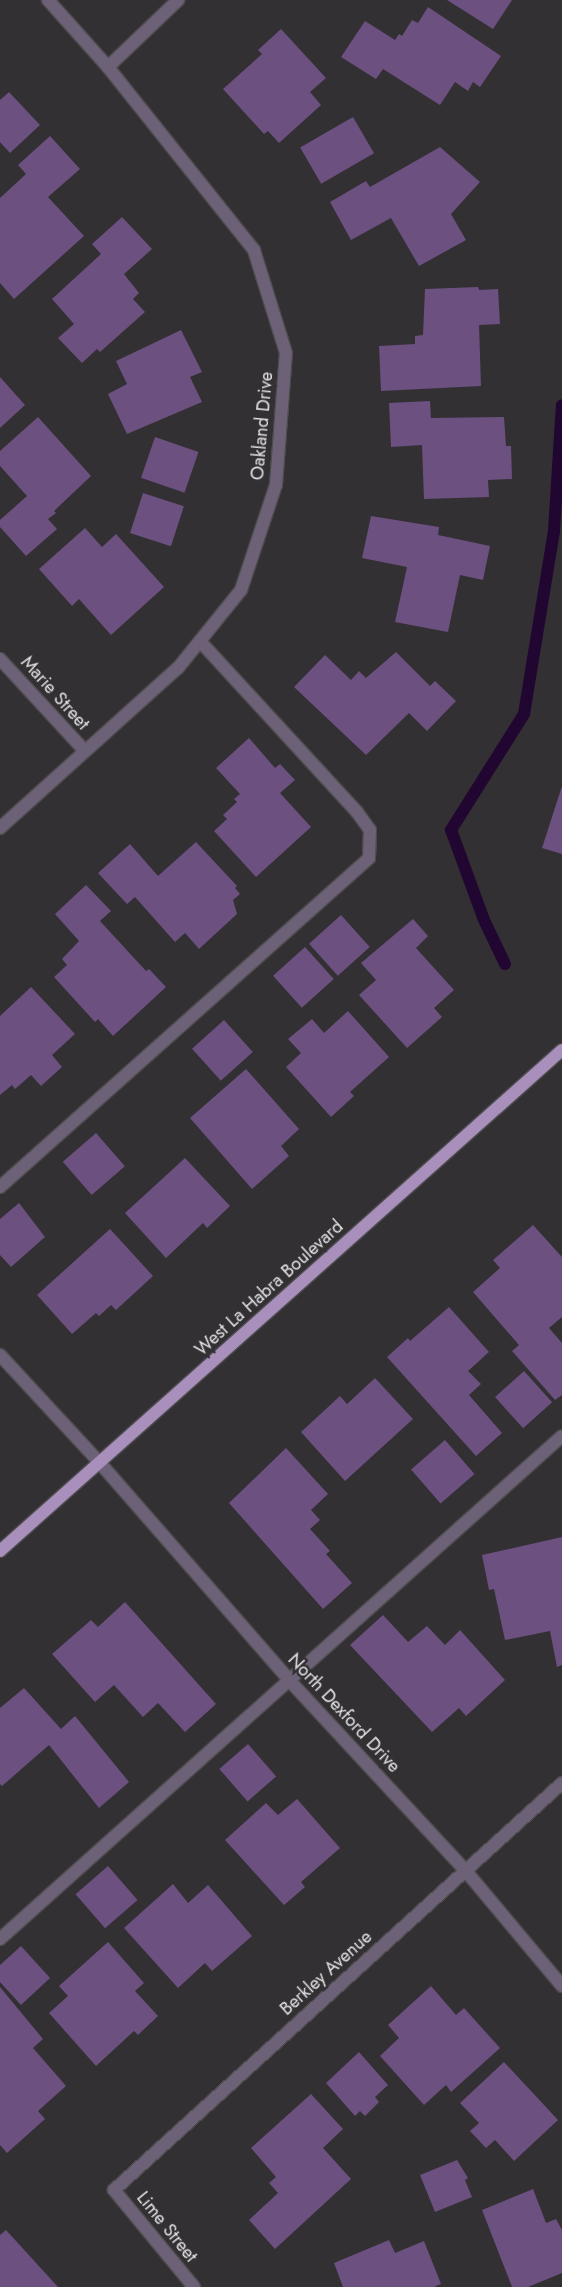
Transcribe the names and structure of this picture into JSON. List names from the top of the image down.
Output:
{
  "streets": {
    "main road": ["West La Habra Boulevard"],
    "street": [
      "Oakland Drive",
      "Marie Street",
      "North Dexford Drive",
      "Berkley Avenue",
      "Lime Street"
    ]
  },
  "crossings": [
    ["Oakland Drive", "Marie Street"],
    ["West La Habra Boulevard", "North Dexford Drive"],
    ["North Dexford Drive", "Berkley Avenue"],
    ["Berkley Avenue", "Lime Street"]
  ]
}
